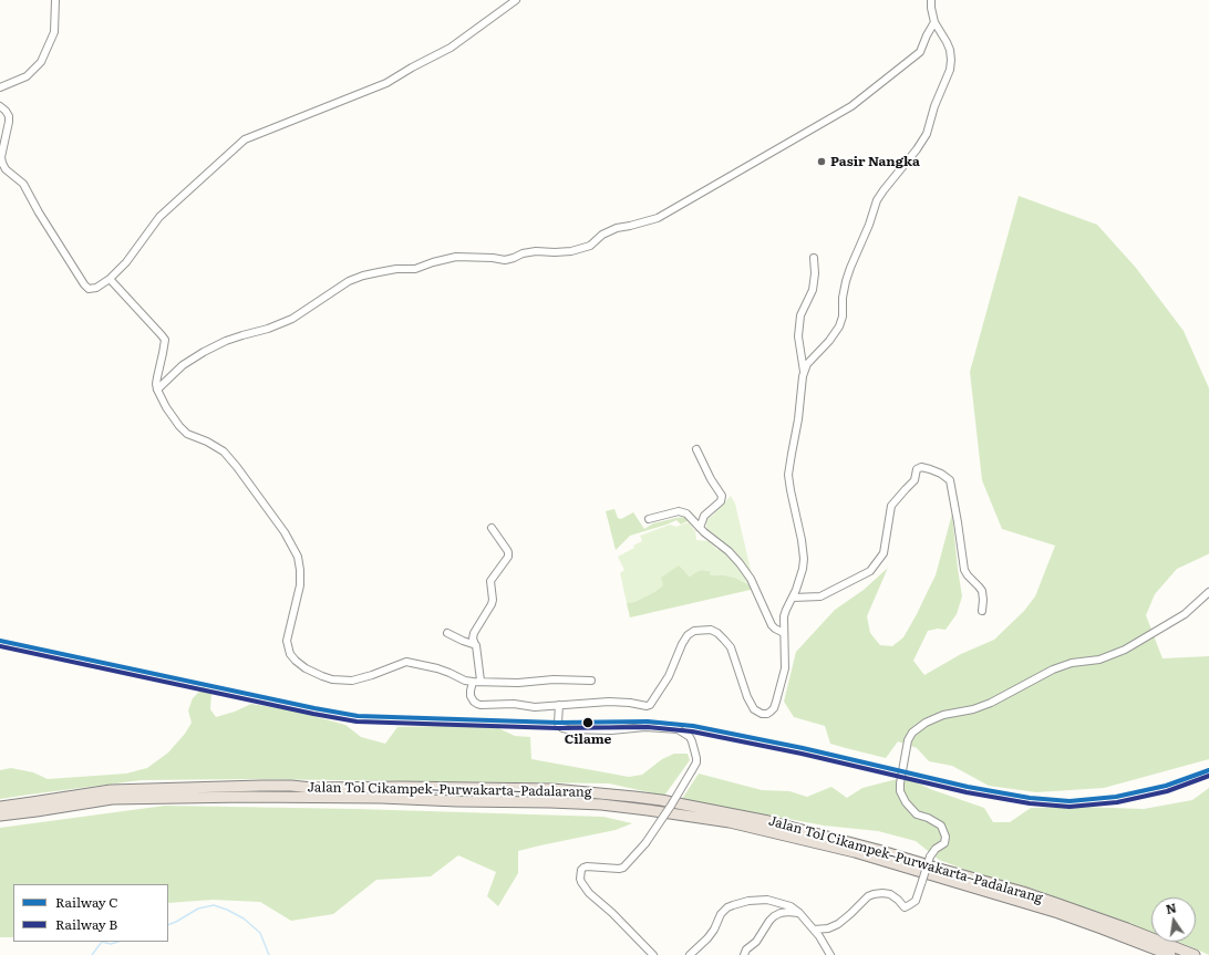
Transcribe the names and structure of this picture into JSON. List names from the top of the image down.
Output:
{
  "streets": {
    "highway": ["Jalan Tol Cikampek–Purwakarta–Padalarang"]
  },
  "places": ["Pasir Nangka", "Cilame"],
  "lines": ["rail line C", "rail line B"],
  "legend": ["Railway C", "Railway B"],
  "north": "top"
}
